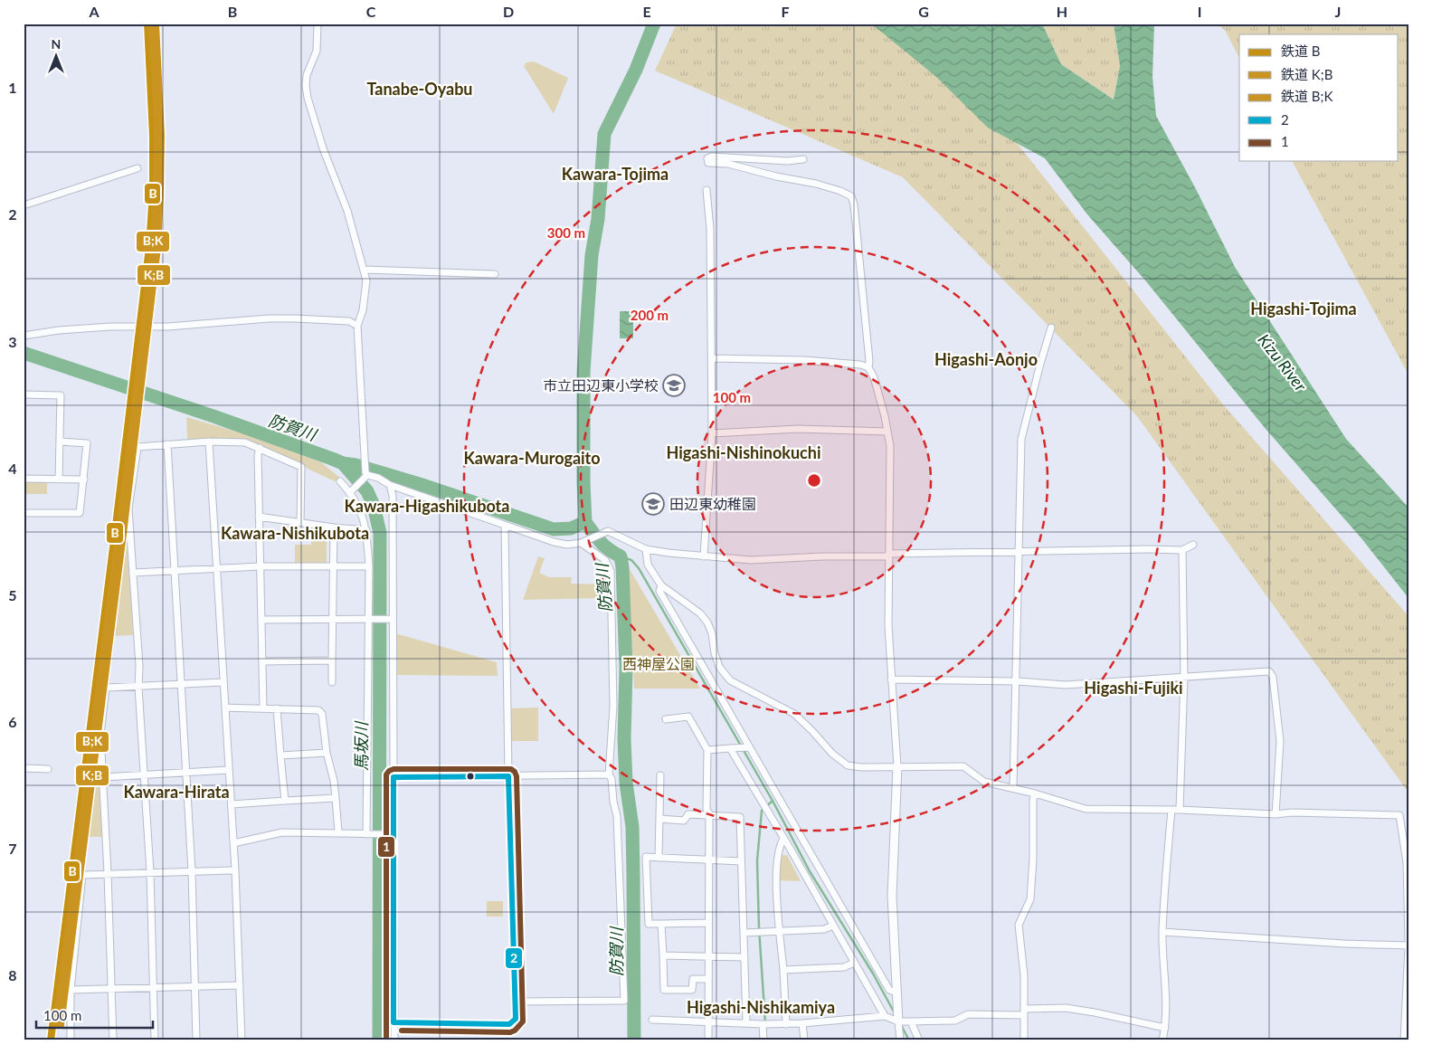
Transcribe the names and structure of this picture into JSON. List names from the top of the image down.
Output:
{
  "districts": [
    "Tanabe-Oyabu",
    "Kawara-Tojima",
    "Higashi-Tojima",
    "Higashi-Aonjo",
    "Higashi-Nishinokuchi",
    "Kawara-Murogaito",
    "Kawara-Higashikubota",
    "Kawara-Nishikubota",
    "Higashi-Fujiki",
    "Kawara-Hirata",
    "Higashi-Nishikamiya"
  ],
  "water": ["Kizu River", "防賀川", "馬坂川"],
  "parks": ["西神屋公園"],
  "places": {
    "school or university": ["市立田辺東小学校", "田辺東幼稚園"]
  },
  "lines": [
    "rail line B",
    "rail line K;B",
    "rail line B;K",
    "transit line 1",
    "transit line 2"
  ],
  "legend": [
    "鉄道 B",
    "鉄道 K;B",
    "鉄道 B;K",
    "2",
    "1"
  ],
  "scale_bar": "100 m",
  "north": "top",
  "grid": {
    "columns": [
      "A",
      "B",
      "C",
      "D",
      "E",
      "F",
      "G",
      "H",
      "I",
      "J"
    ],
    "rows": [
      "1",
      "2",
      "3",
      "4",
      "5",
      "6",
      "7",
      "8"
    ]
  },
  "rings": ["300 m", "200 m", "100 m"]
}
